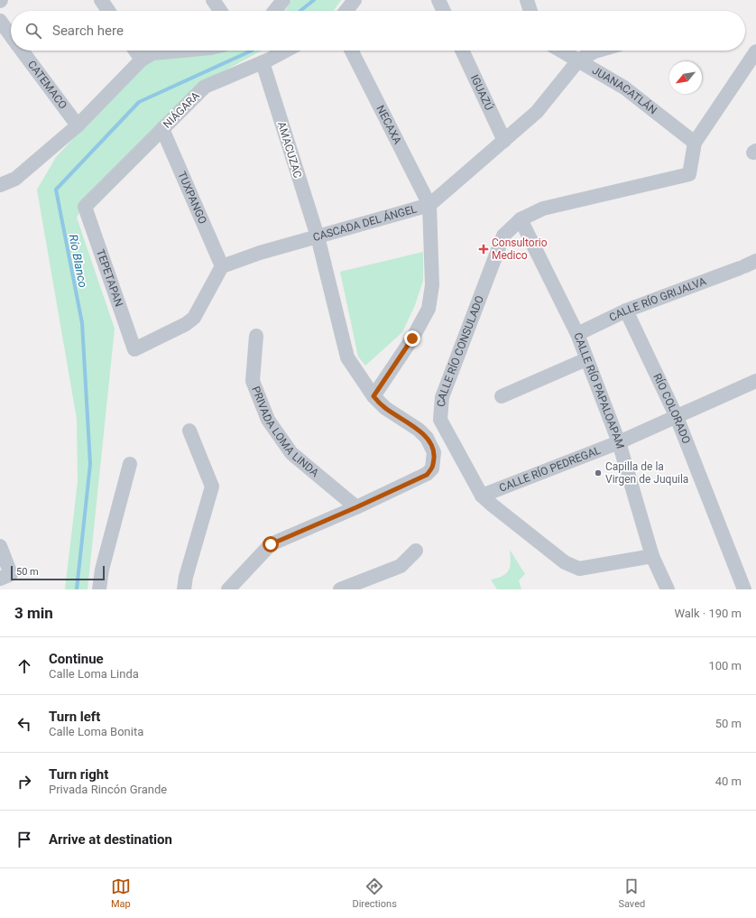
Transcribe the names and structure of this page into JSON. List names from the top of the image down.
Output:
{
  "streets": {
    "street": [
      "CATEMACO",
      "JUANACATLÁN",
      "IGUAZÚ",
      "NIÁGARA",
      "NECAXA",
      "AMACUZAC",
      "TUXPANGO",
      "CASCADA DEL ÁNGEL",
      "TEPETAPAN",
      "CALLE RÍO GRIJALVA",
      "CALLE RÍO CONSULADO",
      "CALLE RÍO PAPALOAPAM",
      "RÍO COLORADO",
      "PRIVADA LOMA LINDA",
      "CALLE RÍO PEDREGAL"
    ]
  },
  "crossings": [
    ["JUANACATLÁN", "CASCADA DEL ÁNGEL"],
    ["JUANACATLÁN", "CALLE RÍO CONSULADO"],
    ["IGUAZÚ", "CASCADA DEL ÁNGEL"],
    ["NIÁGARA", "AMACUZAC"],
    ["NIÁGARA", "TUXPANGO"],
    ["NIÁGARA", "TEPETAPAN"],
    ["NECAXA", "CASCADA DEL ÁNGEL"],
    ["AMACUZAC", "CASCADA DEL ÁNGEL"],
    ["AMACUZAC", "PRIVADA LOMA LINDA"],
    ["TUXPANGO", "CASCADA DEL ÁNGEL"],
    ["TUXPANGO", "TEPETAPAN"],
    ["CASCADA DEL ÁNGEL", "TEPETAPAN"],
    ["CALLE RÍO GRIJALVA", "CALLE RÍO PAPALOAPAM"],
    ["CALLE RÍO GRIJALVA", "RÍO COLORADO"],
    ["CALLE RÍO CONSULADO", "CALLE RÍO PAPALOAPAM"],
    ["CALLE RÍO CONSULADO", "CALLE RÍO PEDREGAL"],
    ["CALLE RÍO PAPALOAPAM", "CALLE RÍO PEDREGAL"],
    ["RÍO COLORADO", "CALLE RÍO PEDREGAL"]
  ],
  "water": ["Río Blanco"],
  "places": {
    "health": ["Consultorio Medico"],
    "other": ["Capilla de la Virgen de Juquila"]
  },
  "scale_bar": "50 m",
  "north": "bottom left",
  "page": {
    "search": "Search here",
    "scale": "50 m",
    "heading": ["3 min", "Walk · 190 m"],
    "list": [
      ["Continue", "Calle Loma Linda", "100 m"],
      ["Turn left", "Calle Loma Bonita", "50 m"],
      ["Turn right", "Privada Rincón Grande", "40 m"],
      "Arrive at destination"
    ],
    "nav": ["Map", "Directions", "Saved"]
  }
}
